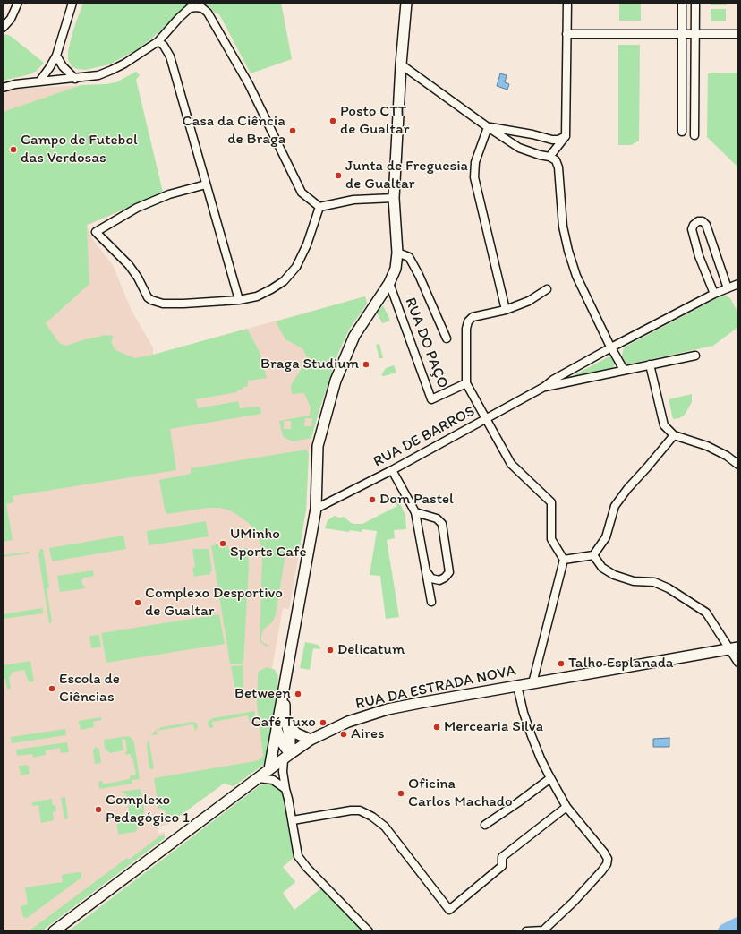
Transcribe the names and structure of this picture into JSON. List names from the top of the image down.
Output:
{
  "streets": {
    "street": ["RUA DO PAÇO", "RUA DE BARROS", "RUA DA ESTRADA NOVA"]
  },
  "places": [
    "Posto CTT de Gualtar",
    "Casa da Ciência de Braga",
    "Campo de Futebol das Verdosas",
    "Junta de Freguesia de Gualtar",
    "Braga Studium",
    "Dom Pastel",
    "UMinho Sports Cafe",
    "Complexo Desportivo de Gualtar",
    "Delicatum",
    "Talho Esplanada",
    "Escola de Ciências",
    "Between",
    "Café Tuxo",
    "Mercearia Silva",
    "Aires",
    "Oficina Carlos Machado",
    "Complexo Pedagógico 1"
  ]
}
